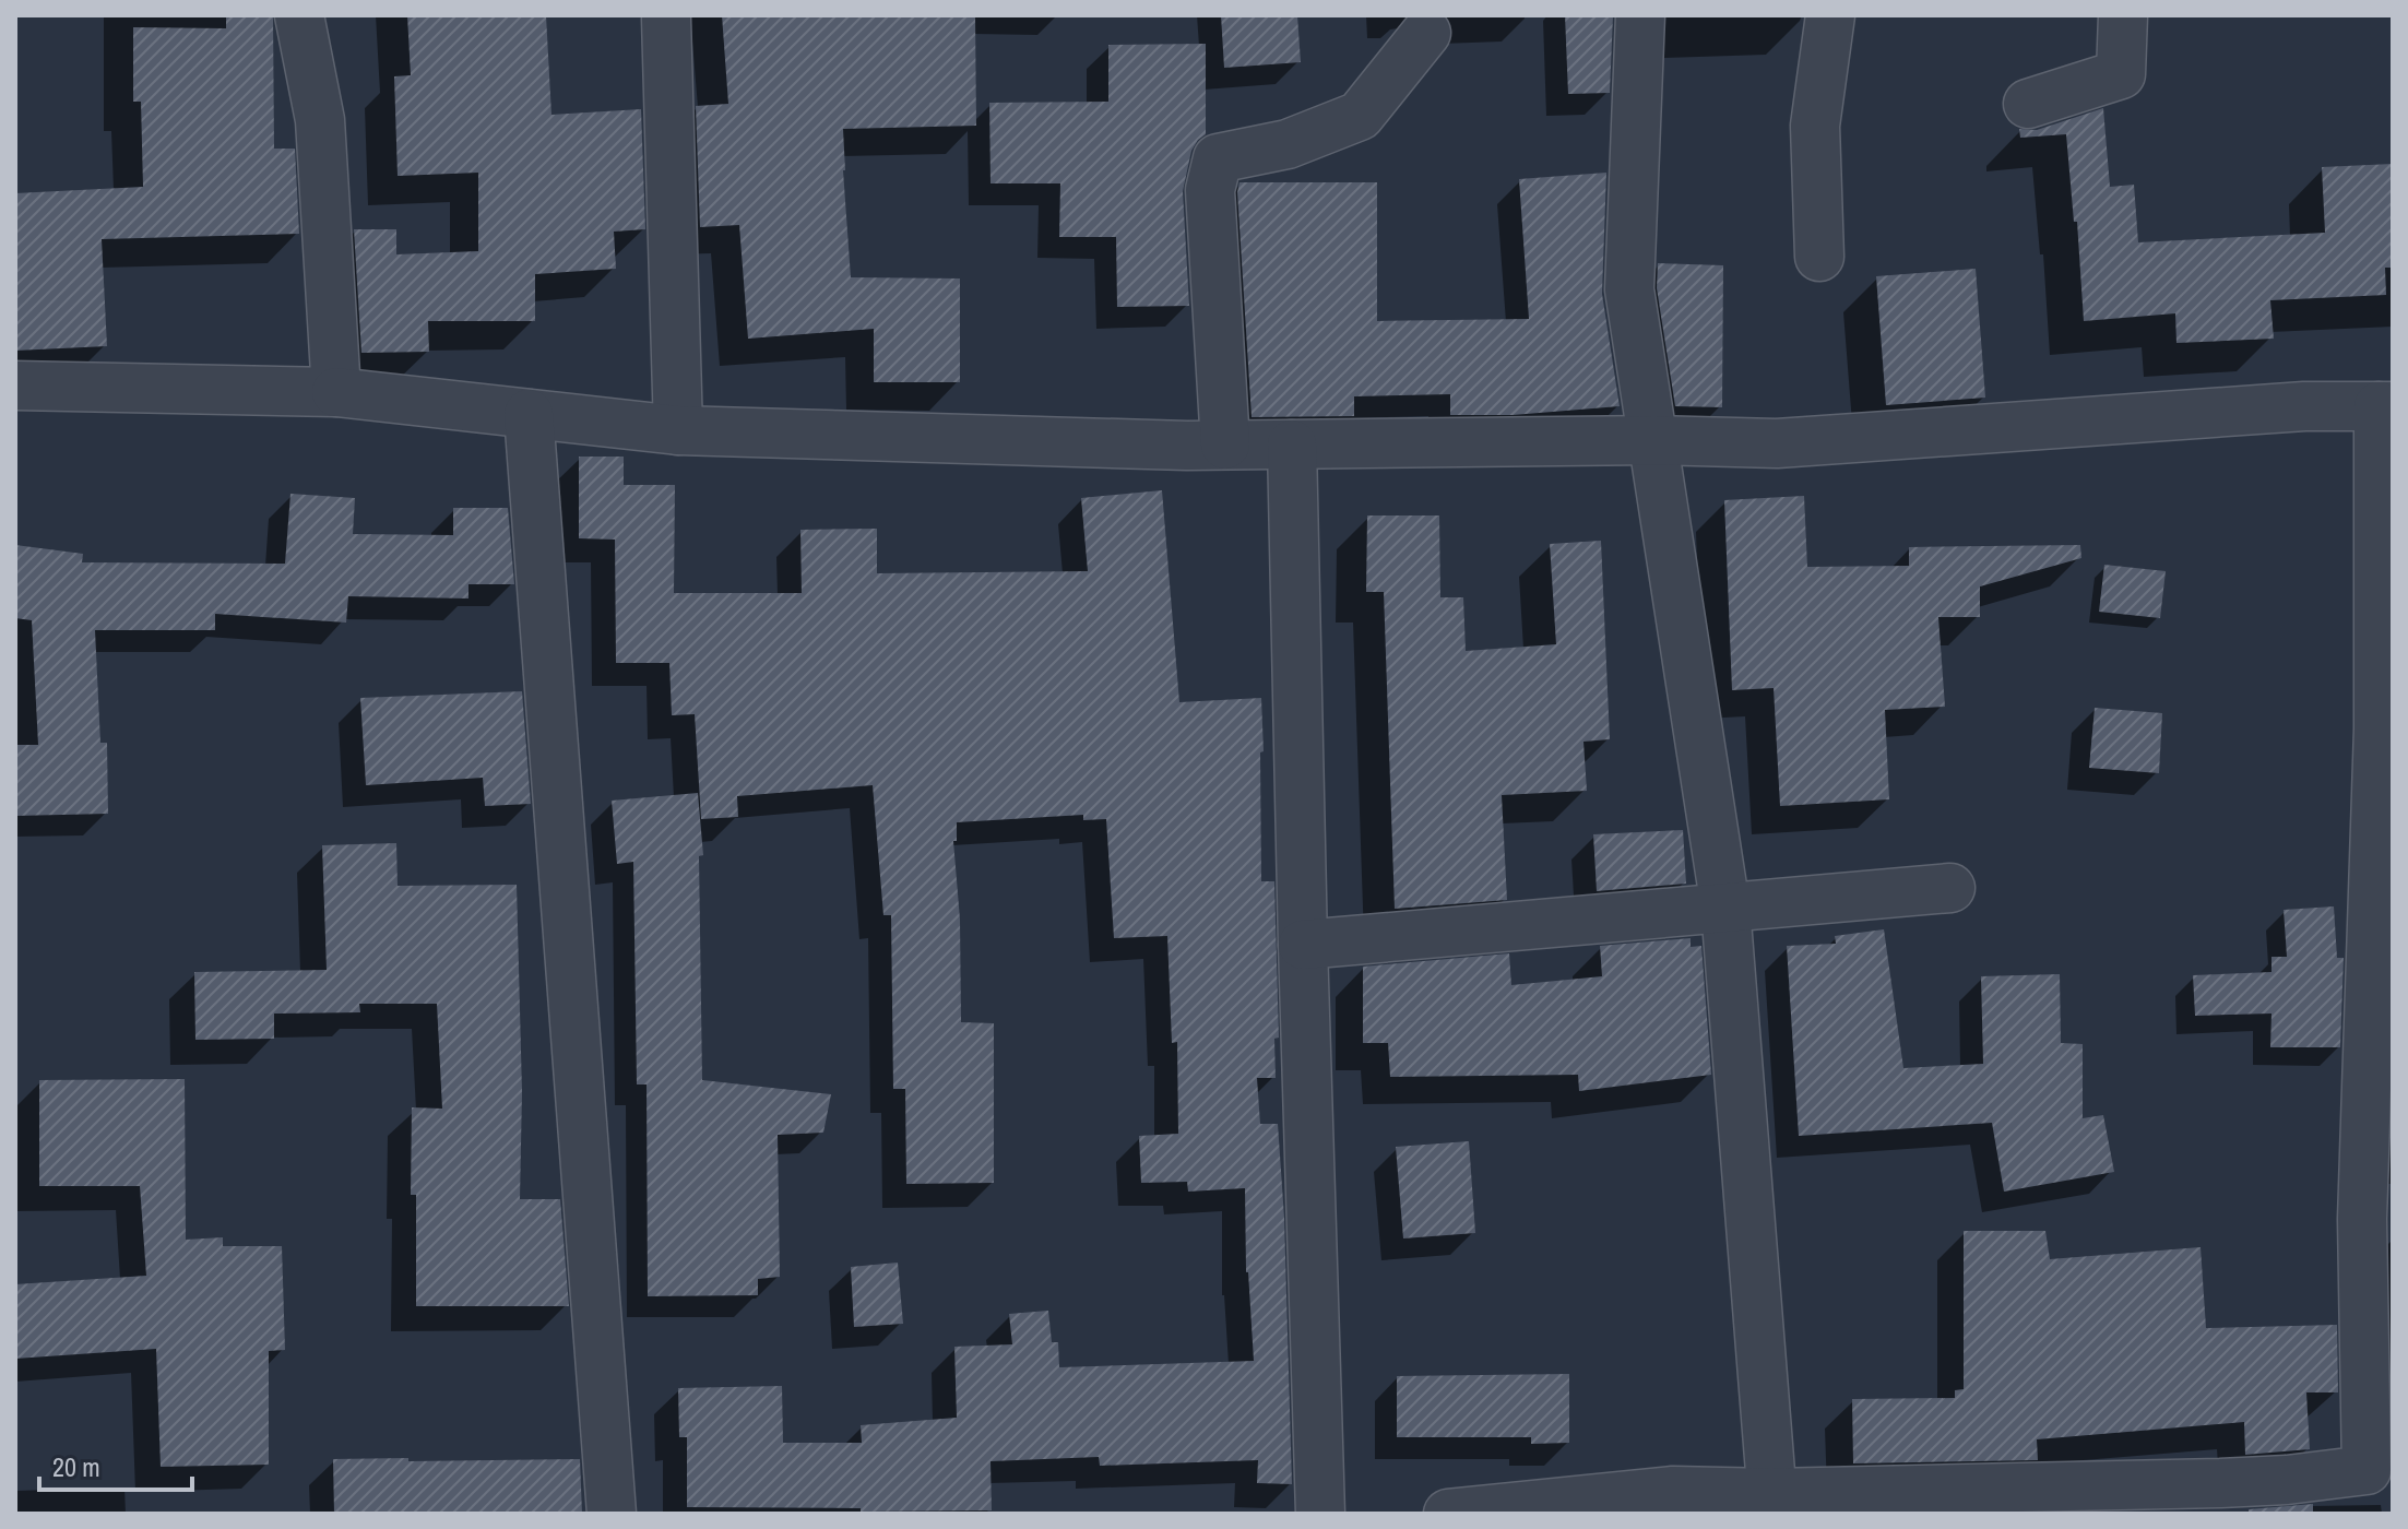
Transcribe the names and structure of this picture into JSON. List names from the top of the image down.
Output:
{
  "scale_bar": "20 m"
}
